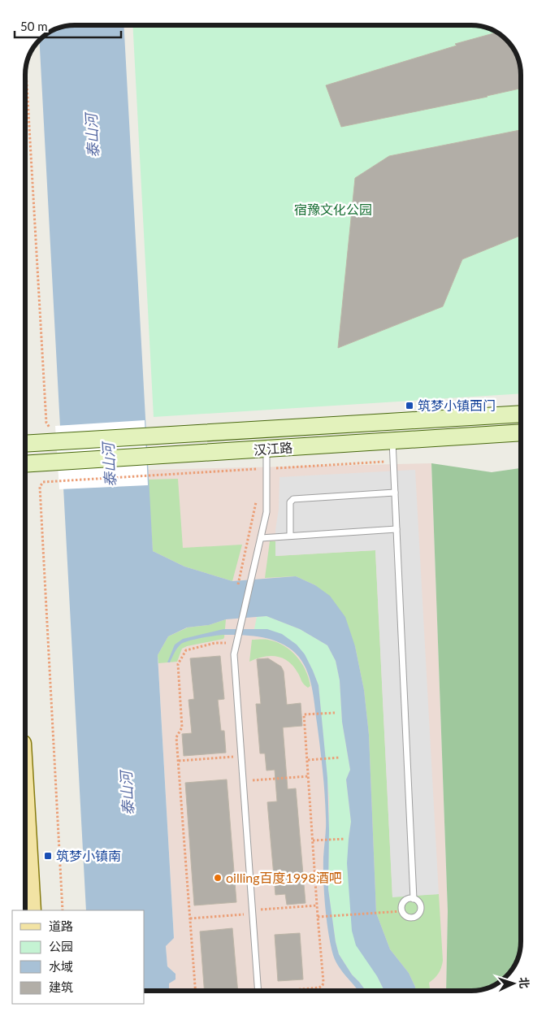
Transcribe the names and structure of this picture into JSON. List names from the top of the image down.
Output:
{
  "streets": {
    "street": ["汉江路"]
  },
  "water": ["泰山河"],
  "parks": ["宿豫文化公园"],
  "places": {
    "transit": ["筑梦小镇西门", "筑梦小镇南"],
    "other": ["oilling百度1998酒吧"]
  },
  "legend": [
    "道路",
    "公园",
    "水域",
    "建筑"
  ],
  "scale_bar": "50 m",
  "north": "right"
}
